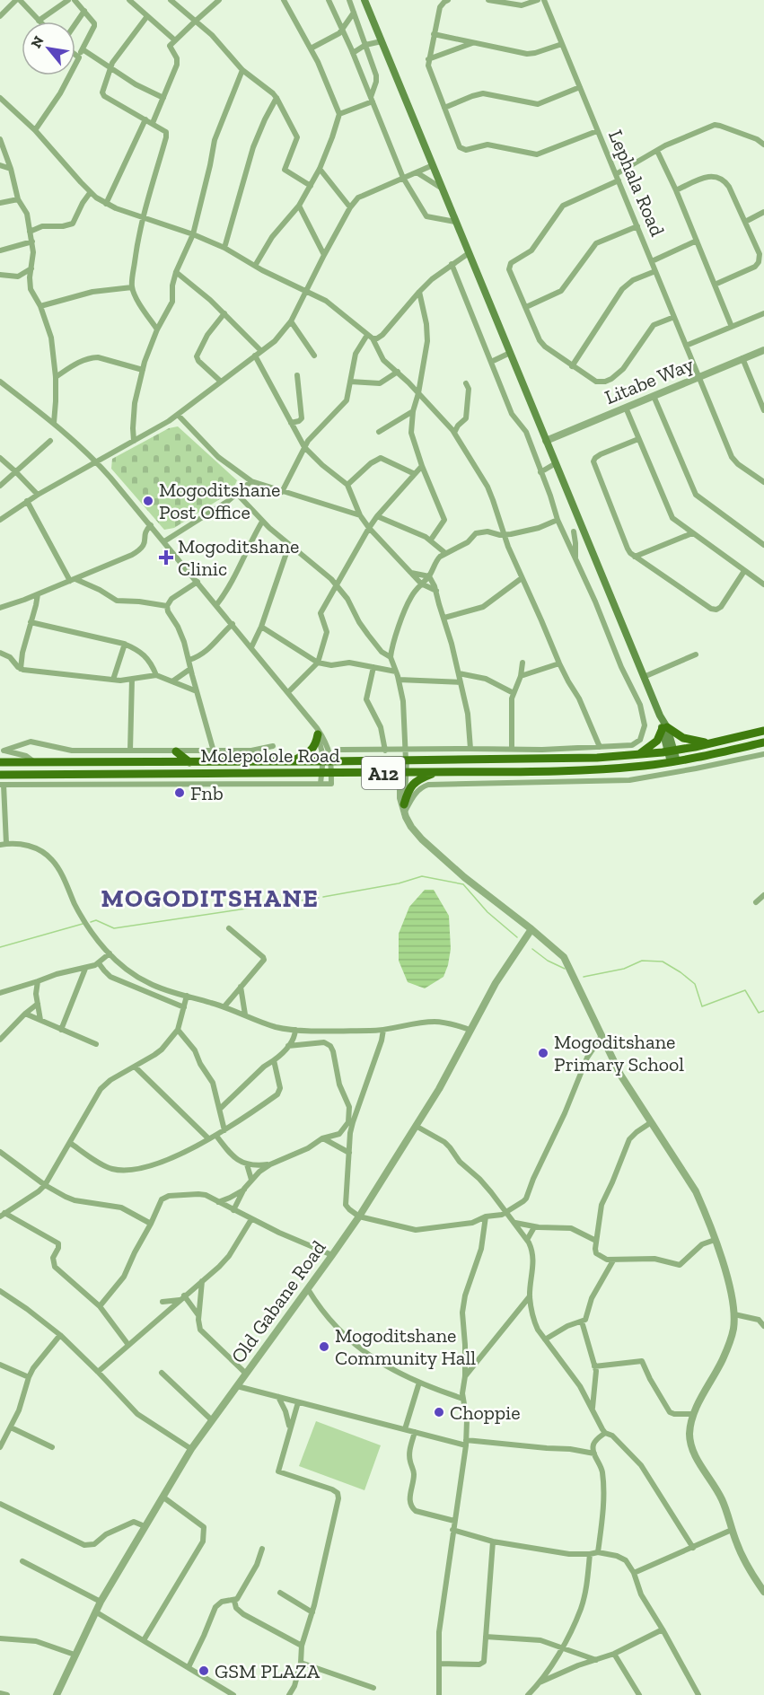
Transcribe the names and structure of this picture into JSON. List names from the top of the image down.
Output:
{
  "streets": {
    "main road": ["Molepolole Road", "A12"],
    "street": ["Lephala Road", "Litabe Way", "Old Gabane Road"]
  },
  "crossings": [
    ["Lephala Road", "Litabe Way"]
  ],
  "districts": ["MOGODITSHANE"],
  "places": {
    "other": [
      "Mogoditshane Post Office",
      "Fnb",
      "Mogoditshane Primary School",
      "Mogoditshane Community Hall",
      "Choppie",
      "GSM PLAZA"
    ],
    "health": ["Mogoditshane Clinic"]
  },
  "north": "top left"
}
